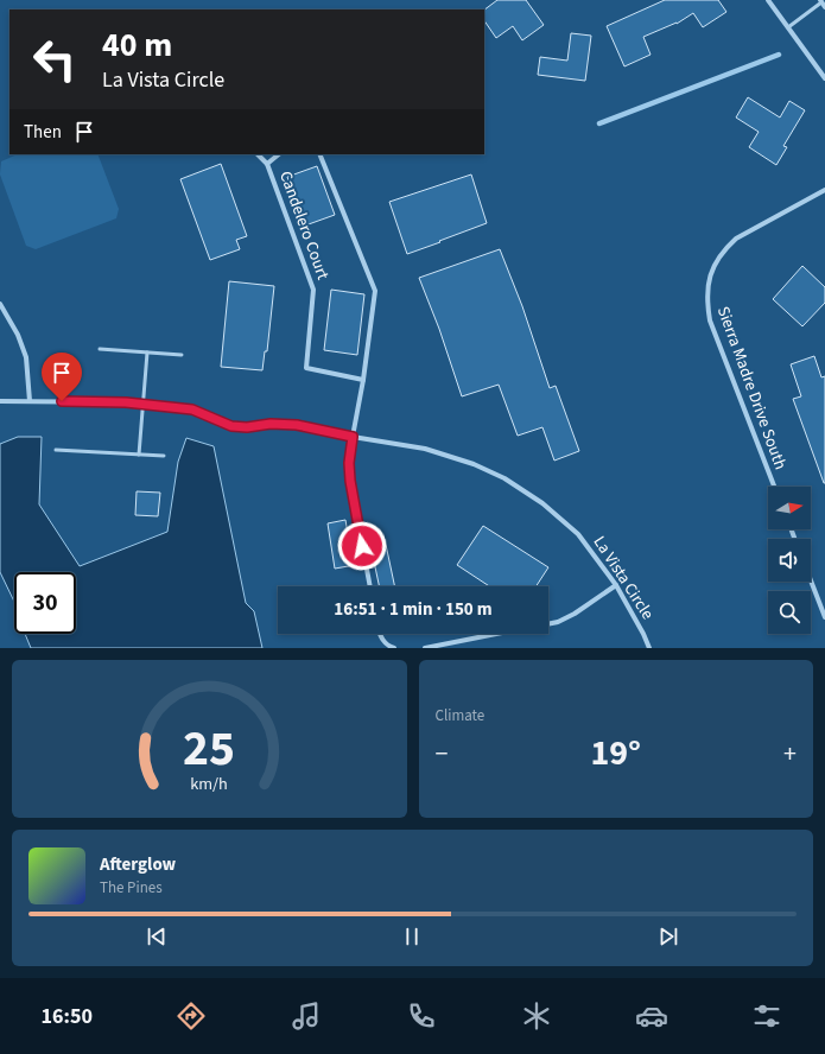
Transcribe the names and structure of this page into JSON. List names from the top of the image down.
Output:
{
  "streets": {
    "street": ["Candelero Court", "Sierra Madre Drive South", "La Vista Circle"]
  },
  "north": "right",
  "page": {
    "turn": ["40 m", "La Vista Circle"],
    "then": "Then",
    "limit": "30",
    "trip": "16:51 · 1 min · 150 m",
    "tile": "Climate",
    "heat": ["−", "19°", "+"],
    "song": ["Afterglow", "The Pines"],
    "tabs": "16:50",
    "gauge": ["25", "km/h"]
  }
}
